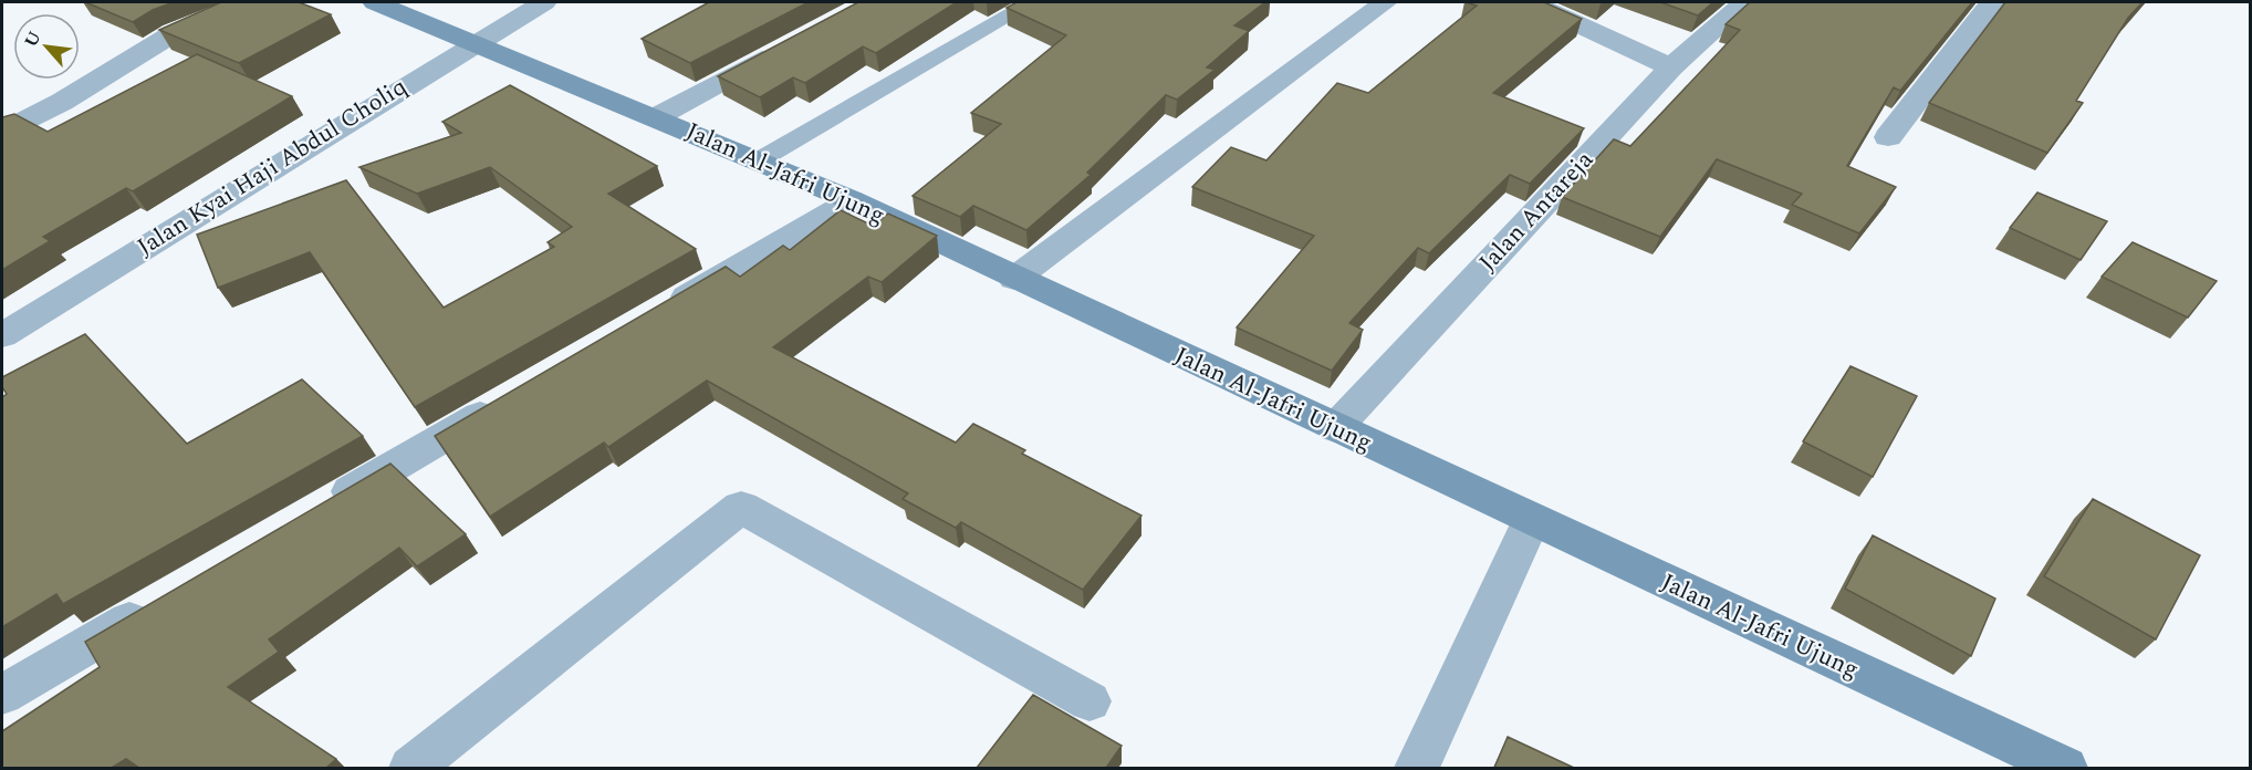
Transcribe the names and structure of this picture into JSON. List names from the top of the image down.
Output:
{
  "streets": {
    "street": ["Jalan Kyai Haji Abdul Choliq", "Jalan Al-Jafri Ujung", "Jalan Antareja"]
  },
  "crossings": [
    ["Jalan Kyai Haji Abdul Choliq", "Jalan Al-Jafri Ujung"],
    ["Jalan Al-Jafri Ujung", "Jalan Antareja"]
  ],
  "north": "top left"
}
